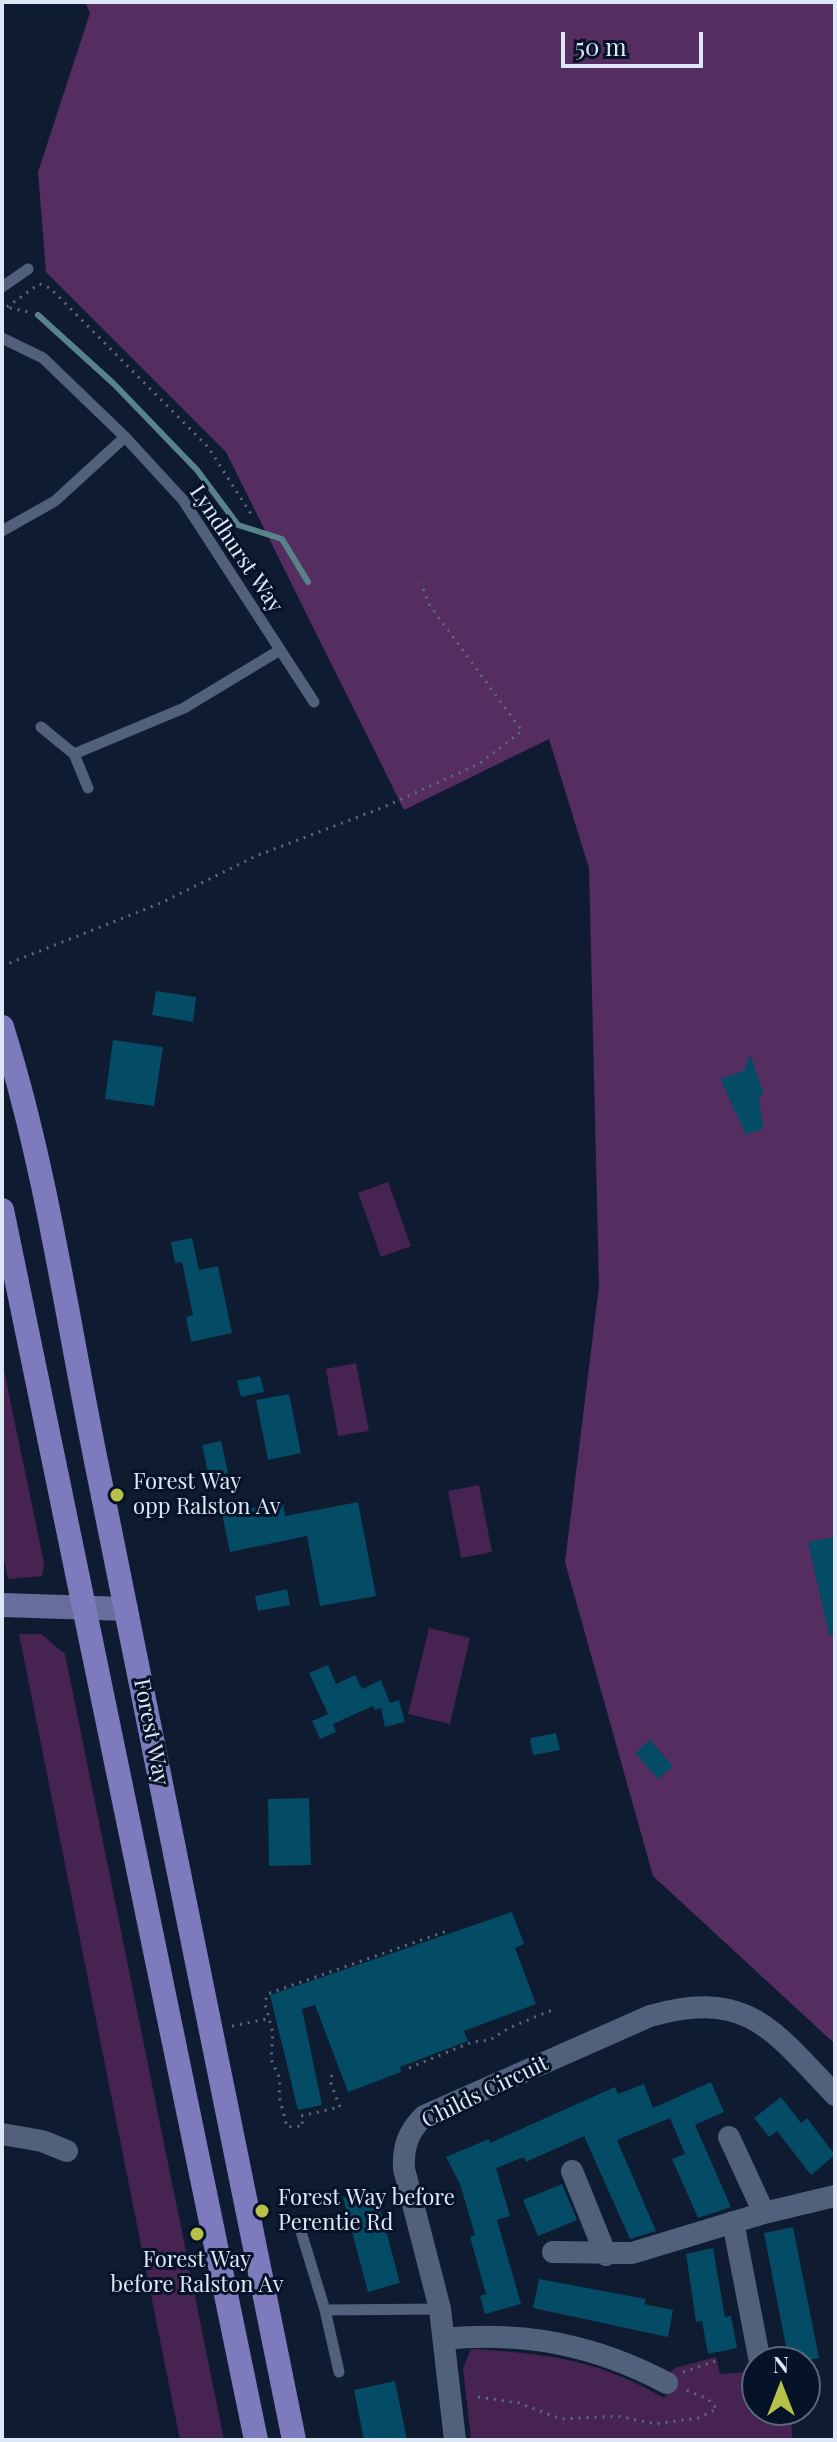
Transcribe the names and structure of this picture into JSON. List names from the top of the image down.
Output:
{
  "streets": {
    "main road": ["Forest Way"],
    "street": ["Childs Circuit"],
    "lane": ["Lyndhurst Way"]
  },
  "places": ["Forest Way opp Ralston Av", "Forest Way before Perentie Rd", "Forest Way before Ralston Av"],
  "scale_bar": "50 m",
  "north": "top"
}
